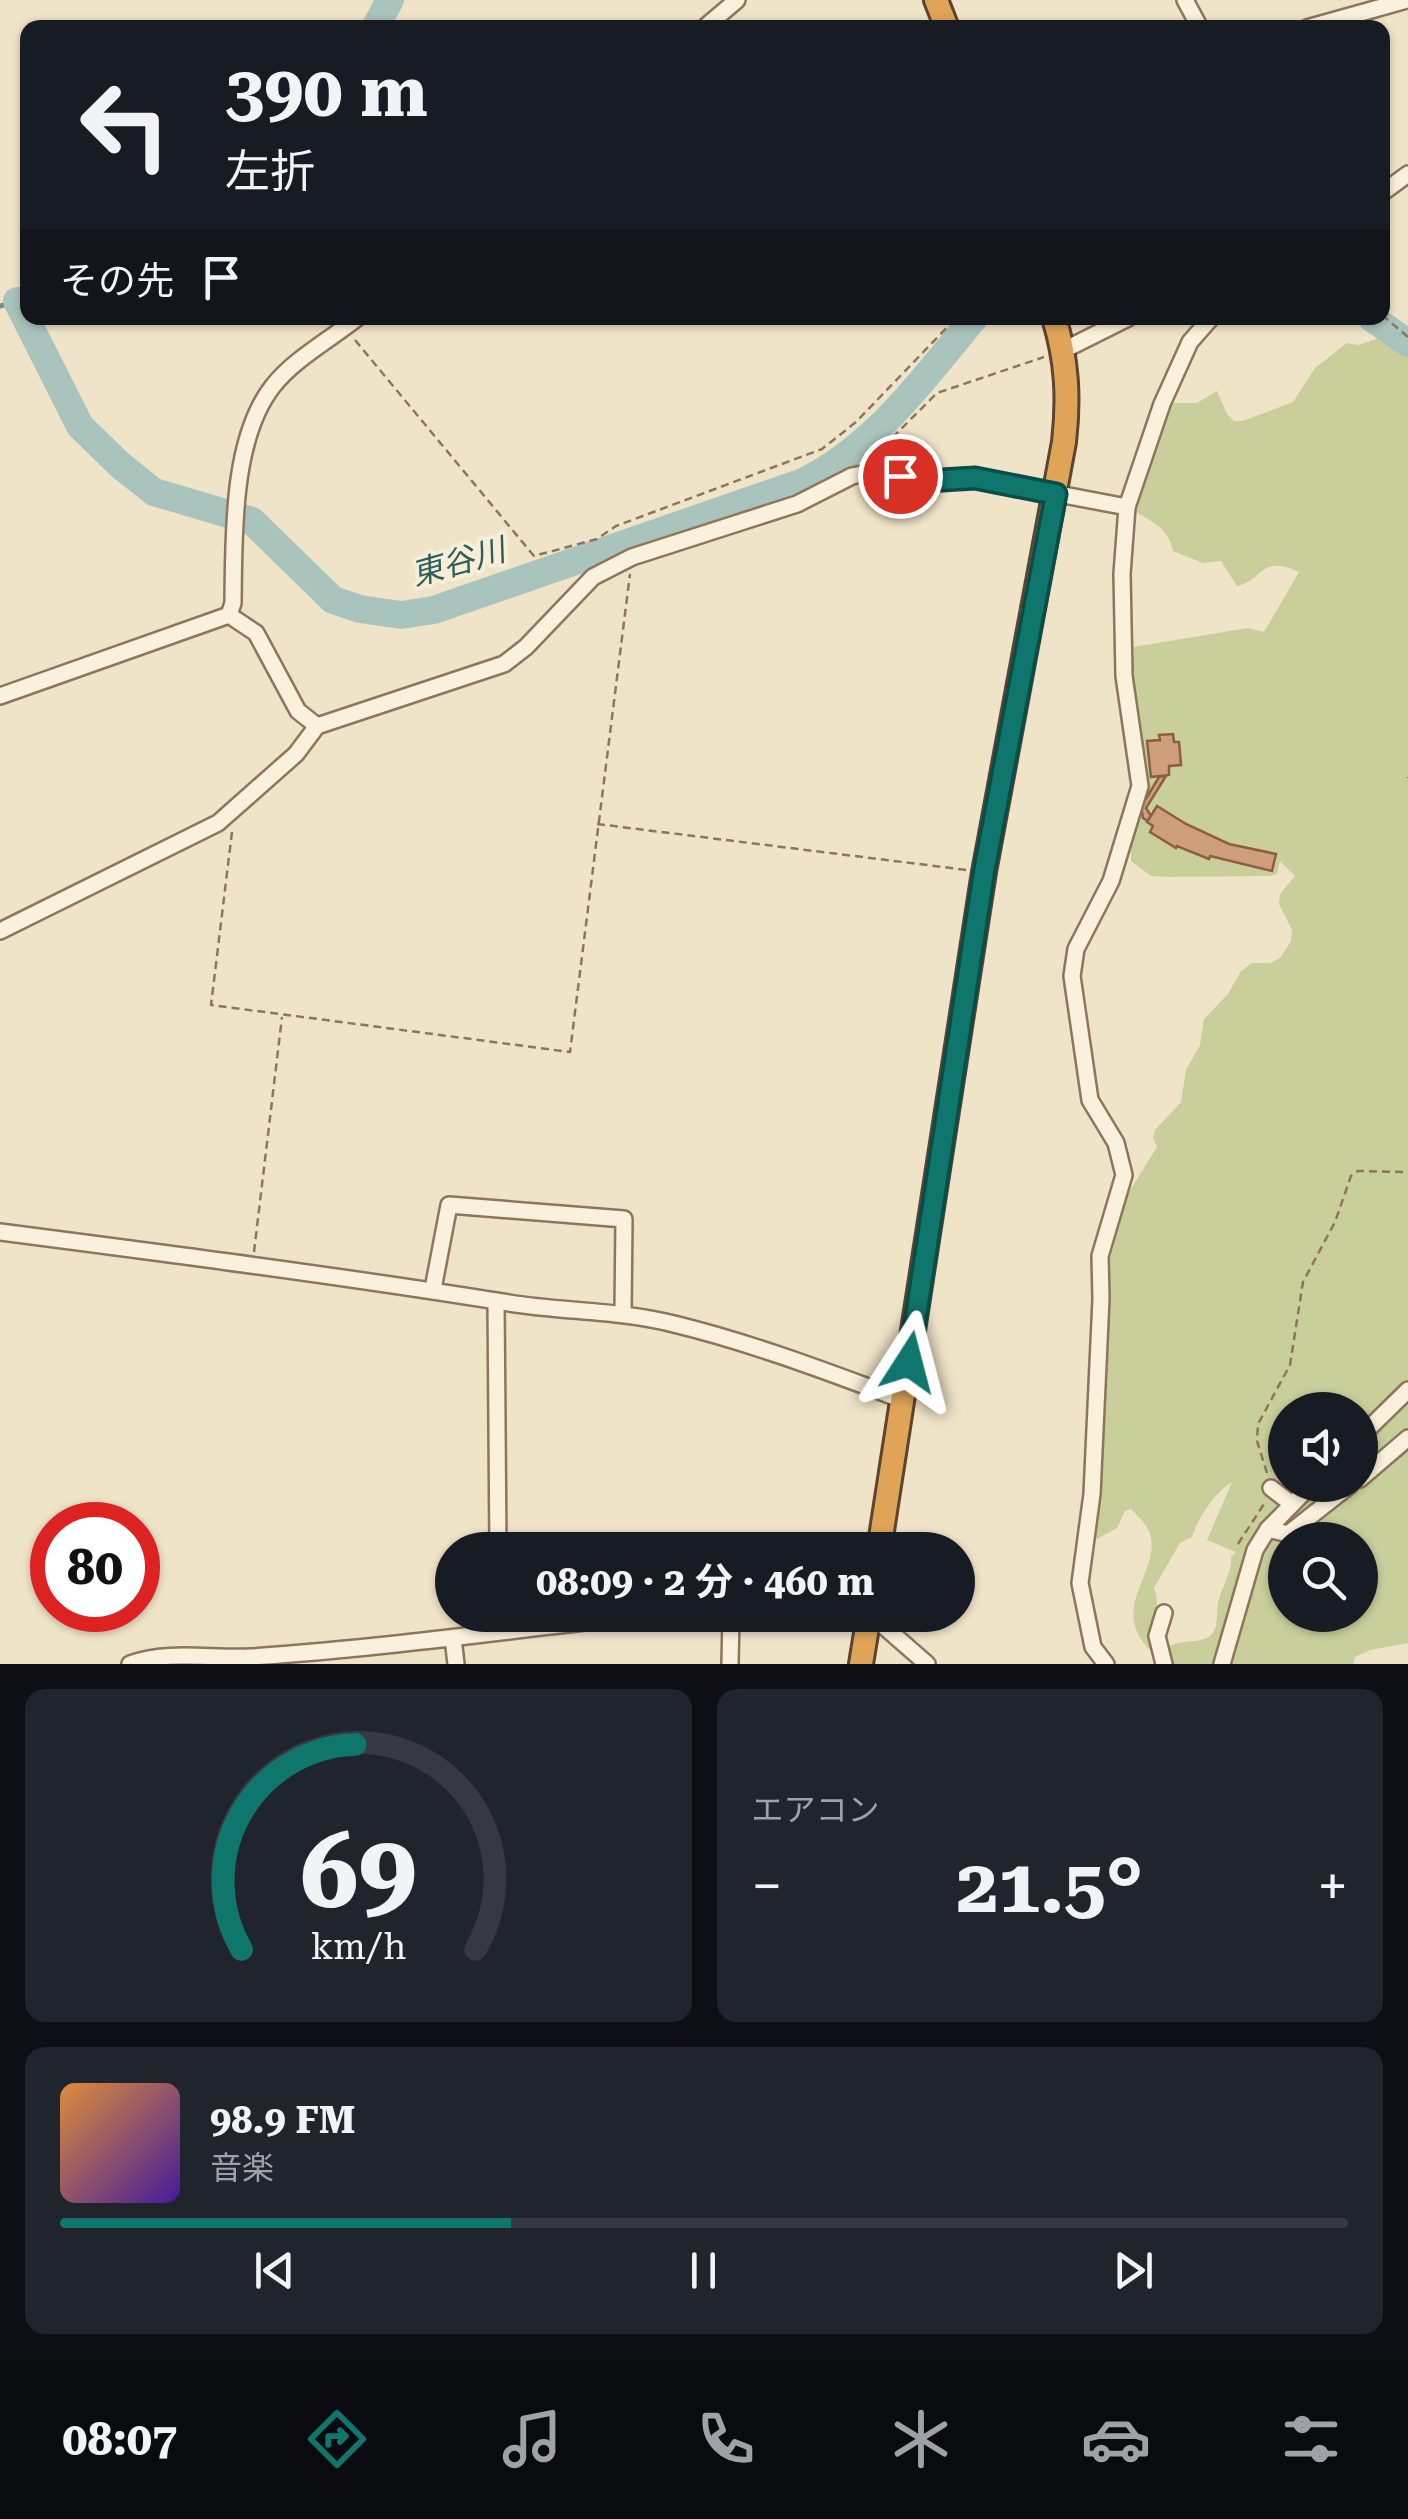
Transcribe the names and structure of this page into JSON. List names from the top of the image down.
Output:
{
  "water": ["東谷川"],
  "page": {
    "turn": ["390 m", "左折"],
    "then": "その先",
    "limit": "80",
    "trip": "08:09 · 2 分 · 460 m",
    "tile": "エアコン",
    "heat": ["−", "21.5°", "+"],
    "song": ["98.9 FM", "音楽"],
    "tabs": "08:07",
    "gauge": ["69", "km/h"]
  }
}
